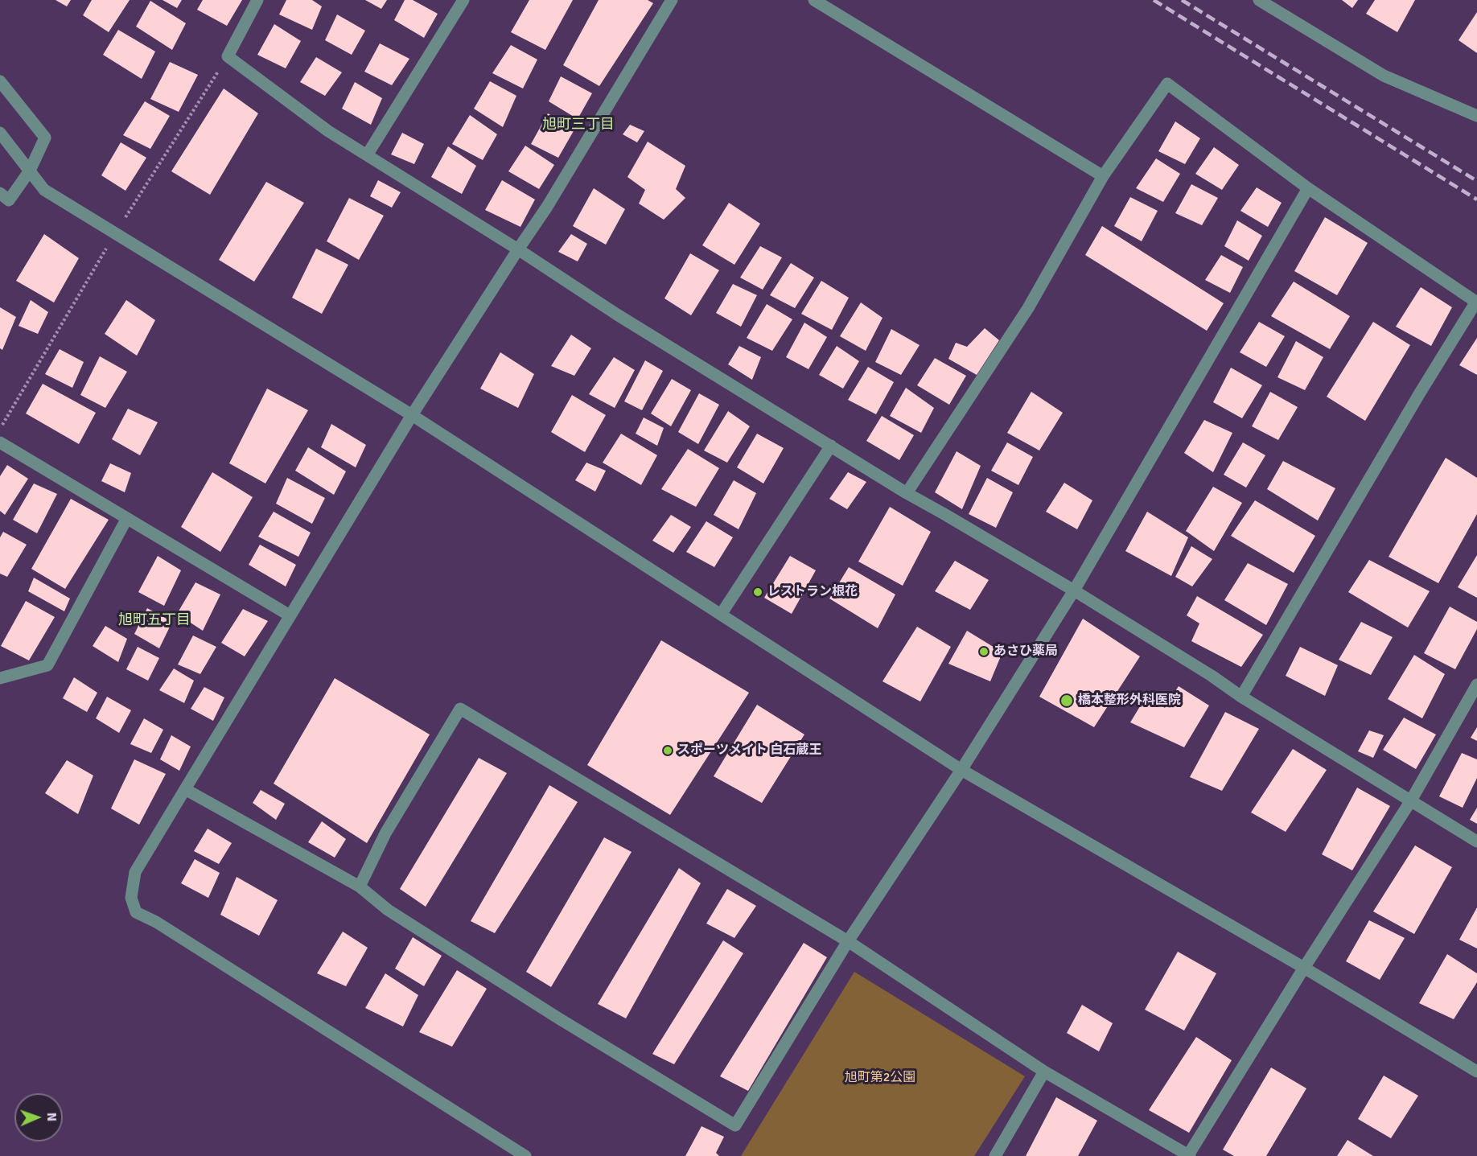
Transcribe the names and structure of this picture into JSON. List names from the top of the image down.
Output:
{
  "districts": ["旭町三丁目", "旭町五丁目"],
  "parks": ["旭町第2公園"],
  "places": [
    "レストラン根花",
    "あさひ薬局",
    "橋本整形外科医院",
    "スポーツメイト 白石蔵王"
  ],
  "north": "right"
}
